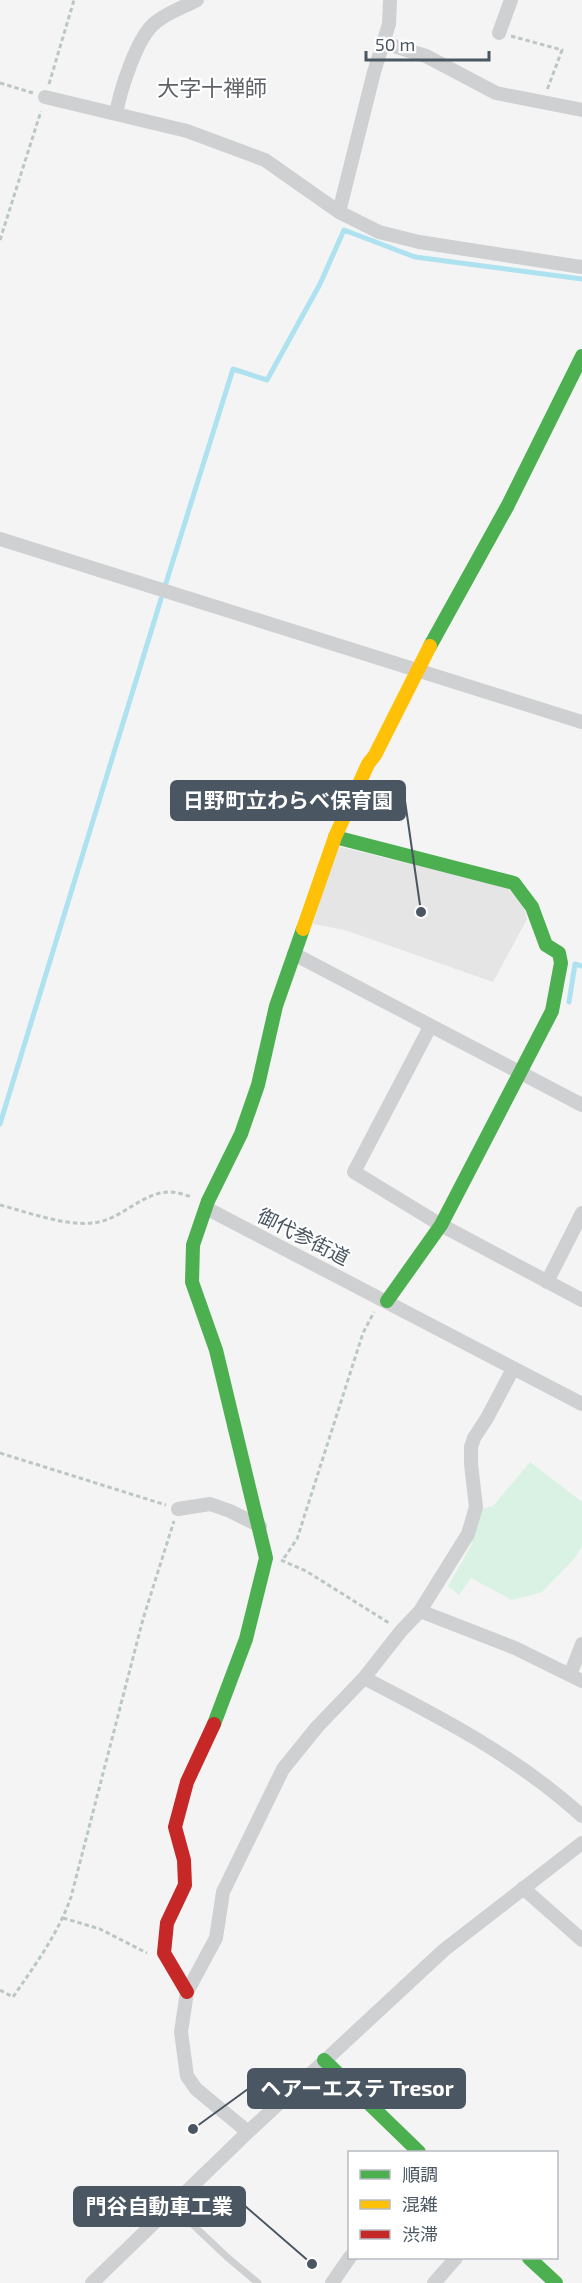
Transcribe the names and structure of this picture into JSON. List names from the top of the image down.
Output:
{
  "streets": {
    "street": ["御代参街道"]
  },
  "districts": ["大字十禅師"],
  "places": ["日野町立わらべ保育園", "ヘアーエステ Tresor", "門谷自動車工業"],
  "legend": ["順調", "混雑", "渋滞"],
  "scale_bar": "50 m"
}
